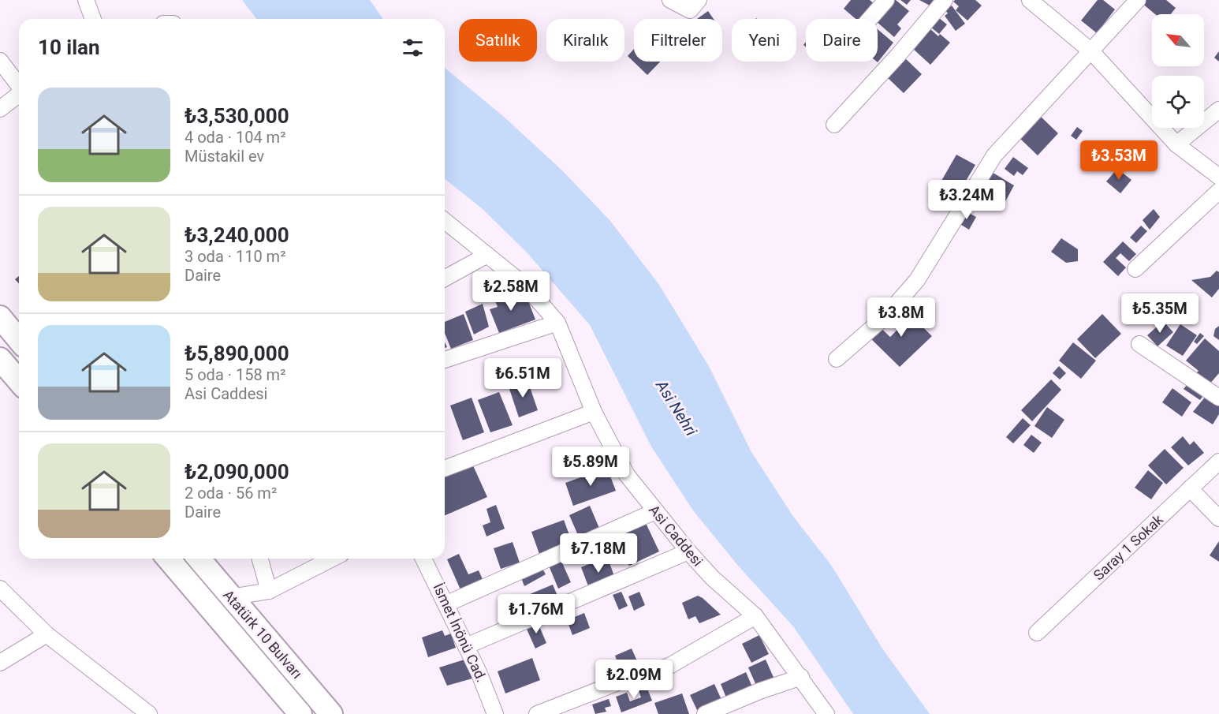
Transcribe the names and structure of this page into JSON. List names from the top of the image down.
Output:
{
  "streets": {
    "highway": ["Atatürk 10 Bulvarı"],
    "street": ["Asi Caddesi", "Saray 1 Sokak", "İsmet İnönü Cad."]
  },
  "water": ["Asi Nehri"],
  "north": "top left",
  "page": {
    "chip": [
      "Satılık",
      "Kiralık",
      "Filtreler",
      "Yeni",
      "Daire"
    ],
    "heading": "10 ilan",
    "list": [
      {
        "name": "₺3,530,000",
        "note": "4 oda · 104 m² · Müstakil ev"
      },
      {
        "name": "₺3,240,000",
        "note": "3 oda · 110 m² · Daire"
      },
      {
        "name": "₺5,890,000",
        "note": "5 oda · 158 m² · Asi Caddesi"
      },
      {
        "name": "₺2,090,000",
        "note": "2 oda · 56 m² · Daire"
      }
    ],
    "price": [
      "₺3.53M",
      "₺3.24M",
      "₺2.58M",
      "₺5.35M",
      "₺3.8M",
      "₺6.51M",
      "₺5.89M",
      "₺7.18M",
      "₺1.76M",
      "₺2.09M"
    ]
  }
}
